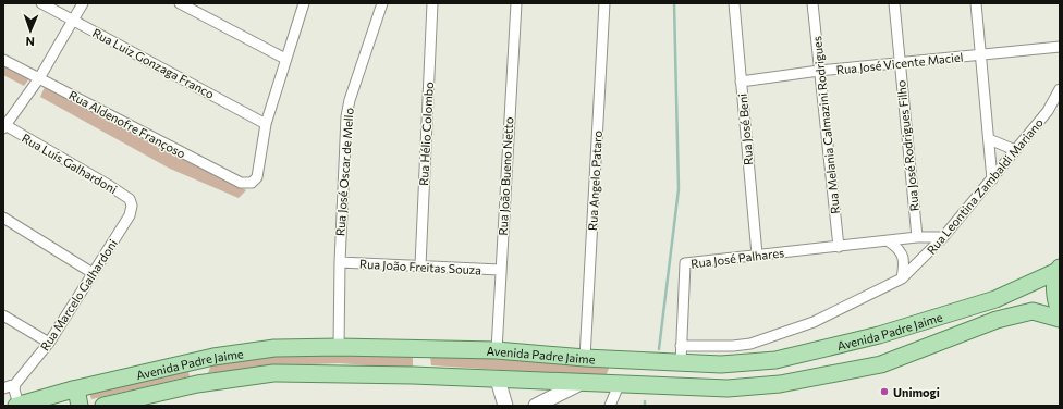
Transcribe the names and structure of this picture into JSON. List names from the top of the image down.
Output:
{
  "streets": {
    "main road": ["Avenida Padre Jaime"],
    "street": [
      "Rua Luiz Gonzaga Franco",
      "Rua José Vicente Maciel",
      "Rua Aldenofre Françoso",
      "Rua Melania Calmazini Rodrigues",
      "Rua José Beni",
      "Rua Hélio Colombo",
      "Rua José Rodrigues Filho",
      "Rua Luís Galhardoni",
      "Rua José Oscar de Mello",
      "Rua João Bueno Netto",
      "Rua Angelo Pataro",
      "Rua Leontina Zambaldi Mariano",
      "Rua José Palhares",
      "Rua João Freitas Souza",
      "Rua Marcelo Galhardoni"
    ]
  },
  "crossings": [
    ["Rua Luiz Gonzaga Franco", "Rua Aldenofre Françoso"],
    ["Rua José Vicente Maciel", "Rua Melania Calmazini Rodrigues"],
    ["Rua José Vicente Maciel", "Rua José Beni"],
    ["Rua José Vicente Maciel", "Rua José Rodrigues Filho"],
    ["Rua Melania Calmazini Rodrigues", "Rua José Palhares"],
    ["Rua José Beni", "Rua José Palhares"],
    ["Rua Hélio Colombo", "Rua João Freitas Souza"],
    ["Rua José Rodrigues Filho", "Rua José Palhares"],
    ["Rua Luís Galhardoni", "Rua Marcelo Galhardoni"],
    ["Rua José Oscar de Mello", "Rua João Freitas Souza"],
    ["Rua José Oscar de Mello", "Avenida Padre Jaime"],
    ["Rua João Bueno Netto", "Rua João Freitas Souza"],
    ["Rua João Bueno Netto", "Avenida Padre Jaime"],
    ["Rua Angelo Pataro", "Avenida Padre Jaime"],
    ["Rua Leontina Zambaldi Mariano", "Rua José Palhares"],
    ["Rua José Palhares", "Avenida Padre Jaime"]
  ],
  "places": ["Unimogi"],
  "north": "bottom"
}
